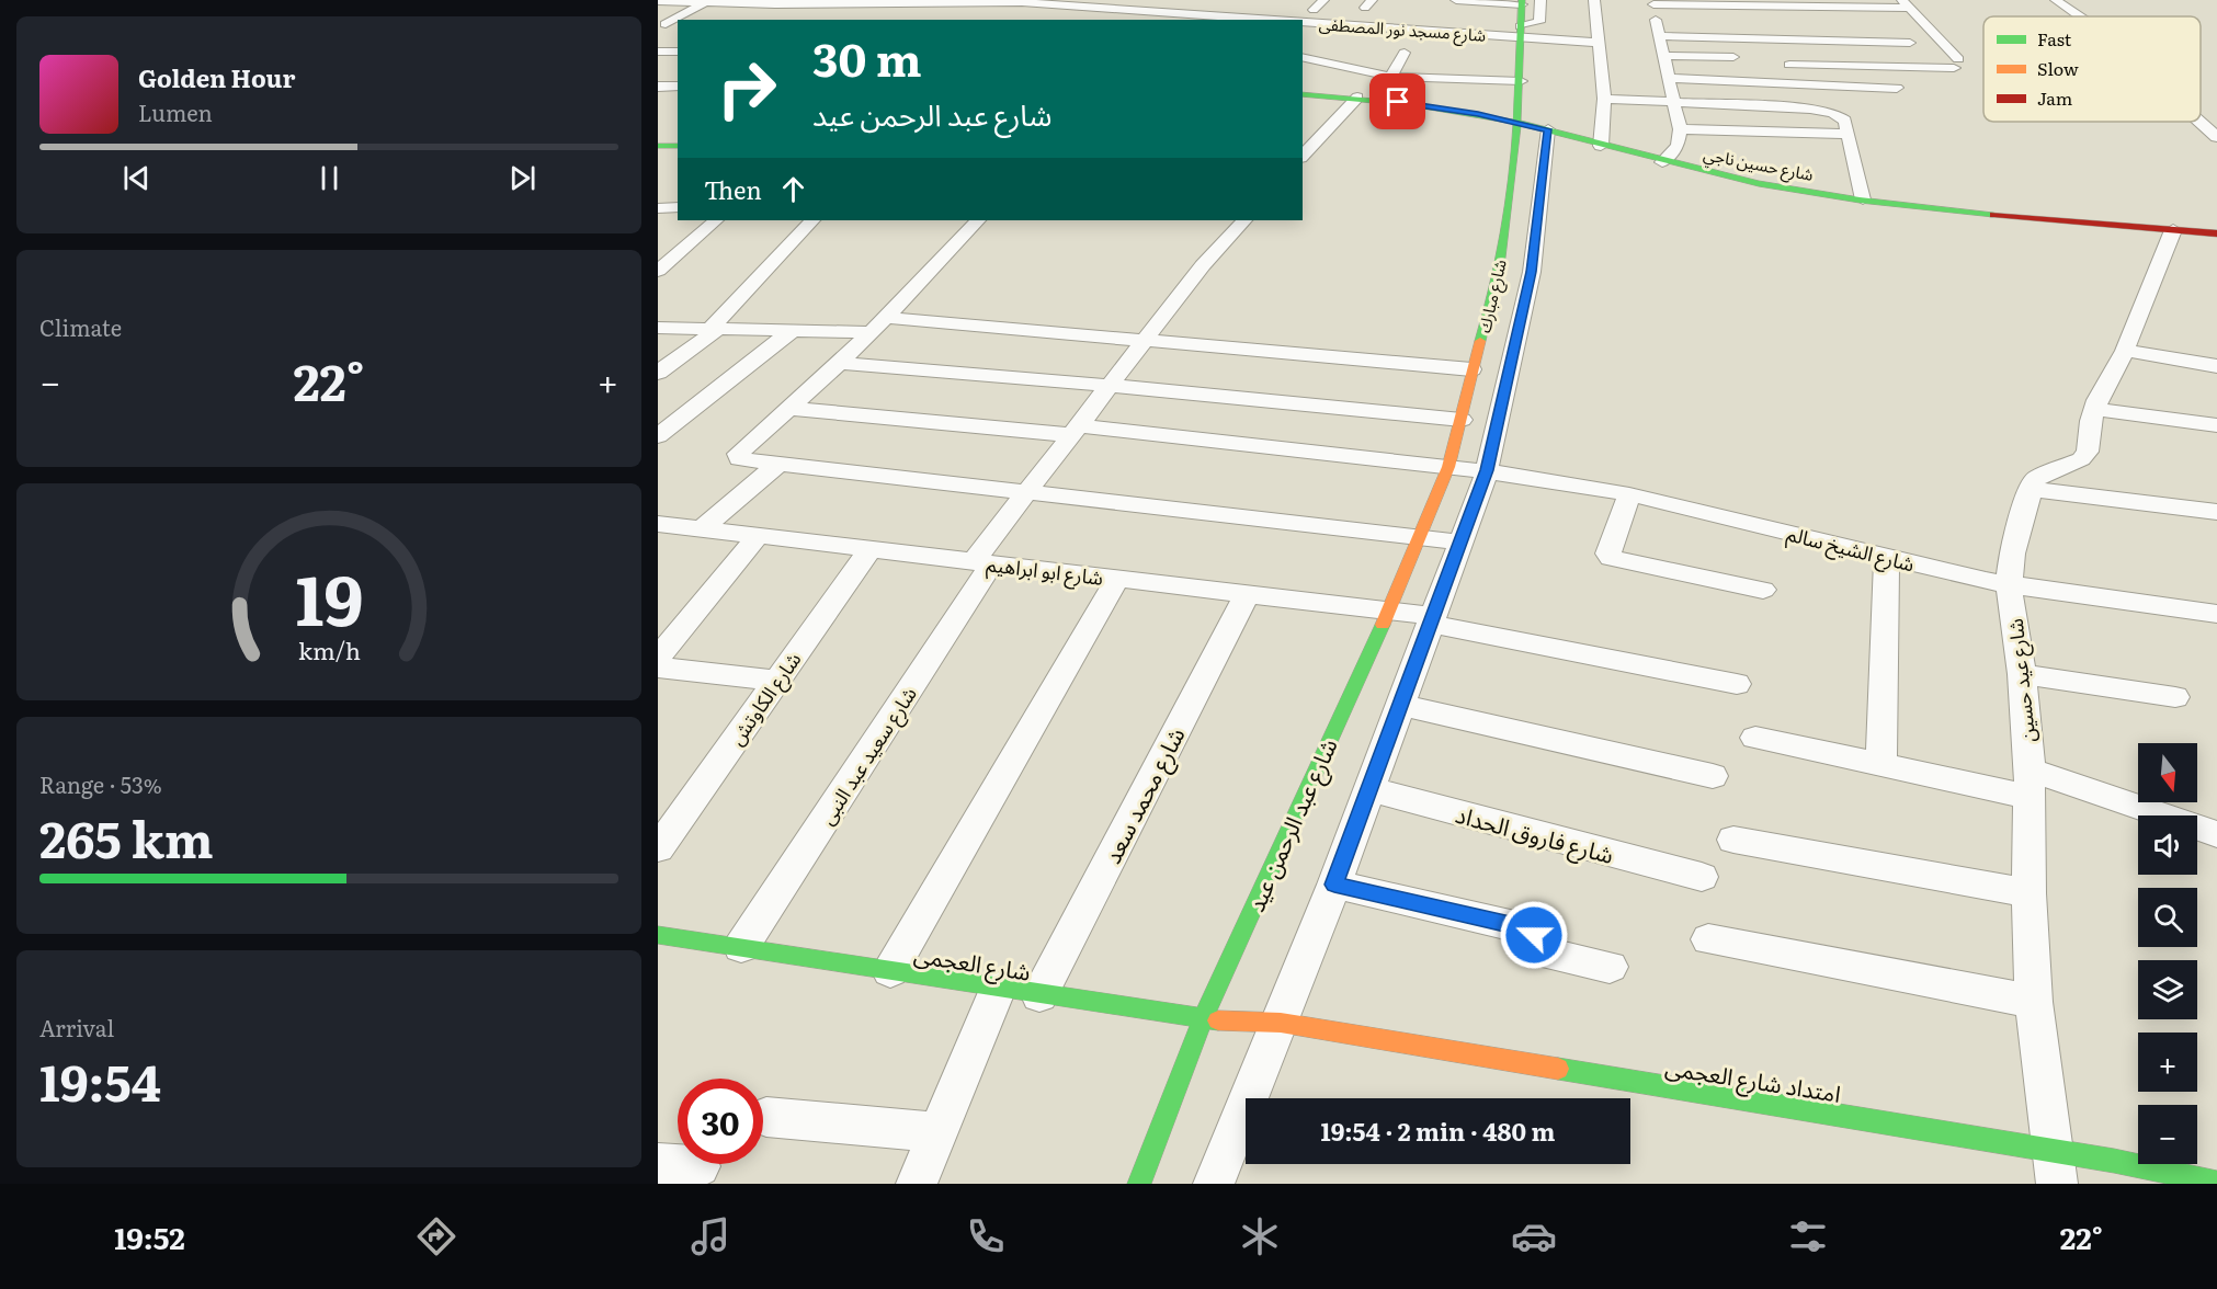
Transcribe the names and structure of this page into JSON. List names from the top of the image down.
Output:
{
  "streets": {
    "street": [
      "شارع مسجد نور المصطفى",
      "شارع حسين ناجي",
      "شارع مبارك",
      "شارع الشيخ سالم",
      "شارع ابو ابراهيم",
      "شارع عيد حسين",
      "شارع الكاوتش",
      "شارع سعيد عبد النبى",
      "شارع محمد سعد",
      "شارع عبد الرحمن عيد",
      "شارع فاروق الحداد",
      "شارع العجمى",
      "امتداد شارع العجمى"
    ]
  },
  "crossings": [
    ["شارع مسجد نور المصطفى", "شارع مبارك"],
    ["شارع حسين ناجي", "شارع مبارك"],
    ["شارع مبارك", "شارع الشيخ سالم"],
    ["شارع مبارك", "شارع عبد الرحمن عيد"],
    ["شارع الشيخ سالم", "شارع عيد حسين"],
    ["شارع الشيخ سالم", "شارع سعيد عبد النبى"],
    ["شارع الشيخ سالم", "شارع عبد الرحمن عيد"],
    ["شارع ابو ابراهيم", "شارع الكاوتش"],
    ["شارع ابو ابراهيم", "شارع سعيد عبد النبى"],
    ["شارع ابو ابراهيم", "شارع محمد سعد"],
    ["شارع ابو ابراهيم", "شارع عبد الرحمن عيد"],
    ["شارع عيد حسين", "امتداد شارع العجمى"],
    ["شارع سعيد عبد النبى", "شارع العجمى"],
    ["شارع محمد سعد", "شارع العجمى"],
    ["شارع عبد الرحمن عيد", "شارع العجمى"],
    ["شارع العجمى", "امتداد شارع العجمى"]
  ],
  "legend": ["Fast", "Slow", "Jam"],
  "north": "bottom",
  "page": {
    "turn": ["30 m", "شارع عبد الرحمن عيد"],
    "song": ["Golden Hour", "Lumen"],
    "then": "Then",
    "tile": [
      "Climate",
      ["Range · 53%", "265 km"],
      ["Arrival", "19:54"]
    ],
    "heat": ["−", "22°", "+"],
    "map_buttons": ["+", "−"],
    "limit": "30",
    "trip": "19:54 · 2 min · 480 m",
    "tabs": ["19:52", "22°"],
    "gauge": ["19", "km/h"]
  }
}
